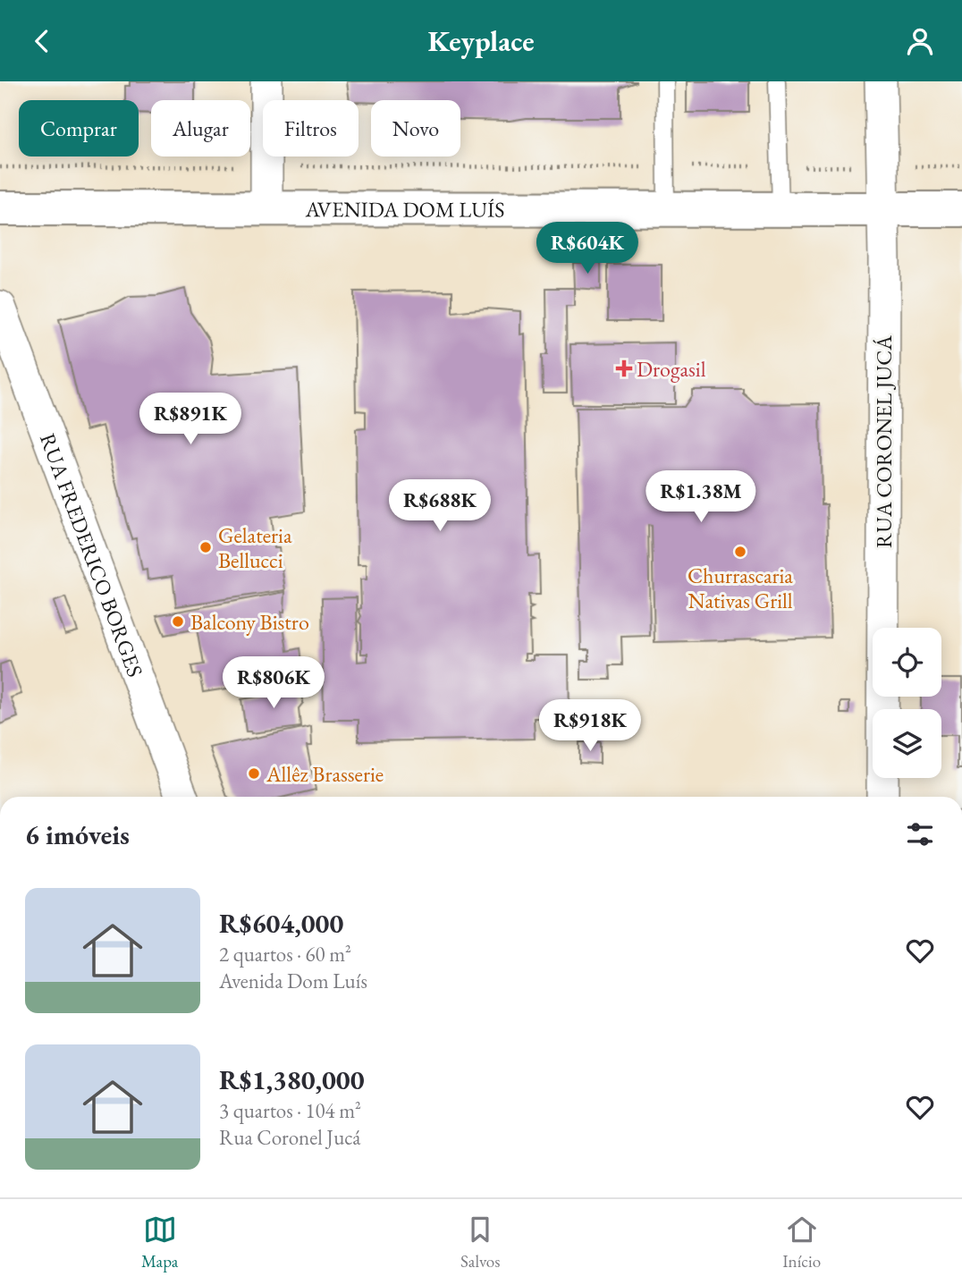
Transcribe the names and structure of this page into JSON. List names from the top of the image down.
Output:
{
  "streets": {
    "main road": ["AVENIDA DOM LUÍS"],
    "street": ["RUA CORONEL JUCÁ", "RUA FREDERICO BORGES"]
  },
  "crossings": [
    ["AVENIDA DOM LUÍS", "RUA CORONEL JUCÁ"]
  ],
  "places": {
    "health": ["Drogasil"],
    "other": [
      "Gelateria Bellucci",
      "Churrascaria Nativas Grill",
      "Balcony Bistro",
      "Allêz Brasserie"
    ]
  },
  "page": {
    "header": "Keyplace",
    "chip": [
      "Comprar",
      "Alugar",
      "Filtros",
      "Novo"
    ],
    "price": [
      "R$604K",
      "R$891K",
      "R$1.38M",
      "R$688K",
      "R$806K",
      "R$918K"
    ],
    "heading": "6 imóveis",
    "list": [
      {
        "name": "R$604,000",
        "note": "2 quartos · 60 m² · Avenida Dom Luís"
      },
      {
        "name": "R$1,380,000",
        "note": "3 quartos · 104 m² · Rua Coronel Jucá"
      }
    ],
    "tabs": ["Mapa", "Salvos", "Início"]
  }
}
